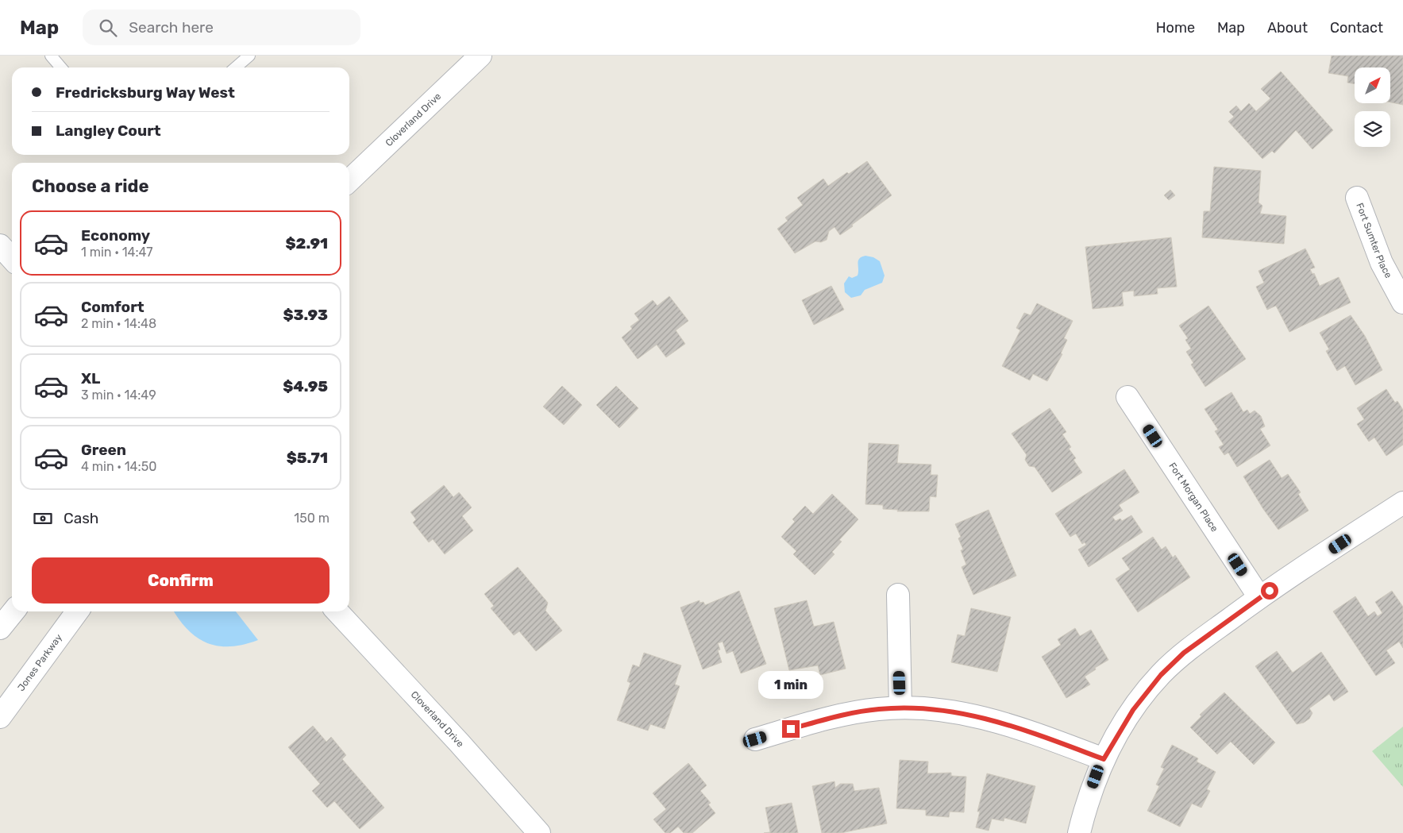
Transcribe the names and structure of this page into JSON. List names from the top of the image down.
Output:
{
  "streets": {
    "street": [
      "Cloverland Drive",
      "Fort Sumter Place",
      "Fort Morgan Place",
      "Jones Parkway"
    ]
  },
  "north": "top right",
  "page": {
    "header": "Map",
    "search": "Search here",
    "nav": [
      "Home",
      "Map",
      "About",
      "Contact"
    ],
    "banner": ["Fredricksburg Way West", "Langley Court"],
    "heading": "Choose a ride",
    "list": [
      {
        "name": "Economy",
        "note": "1 min · 14:47",
        "value": "$2.91"
      },
      {
        "name": "Comfort",
        "note": "2 min · 14:48",
        "value": "$3.93"
      },
      {
        "name": "XL",
        "note": "3 min · 14:49",
        "value": "$4.95"
      },
      {
        "name": "Green",
        "note": "4 min · 14:50",
        "value": "$5.71"
      }
    ],
    "pay": ["Cash", "150 m"],
    "buttons": "Confirm",
    "bubble": "1 min"
  }
}
